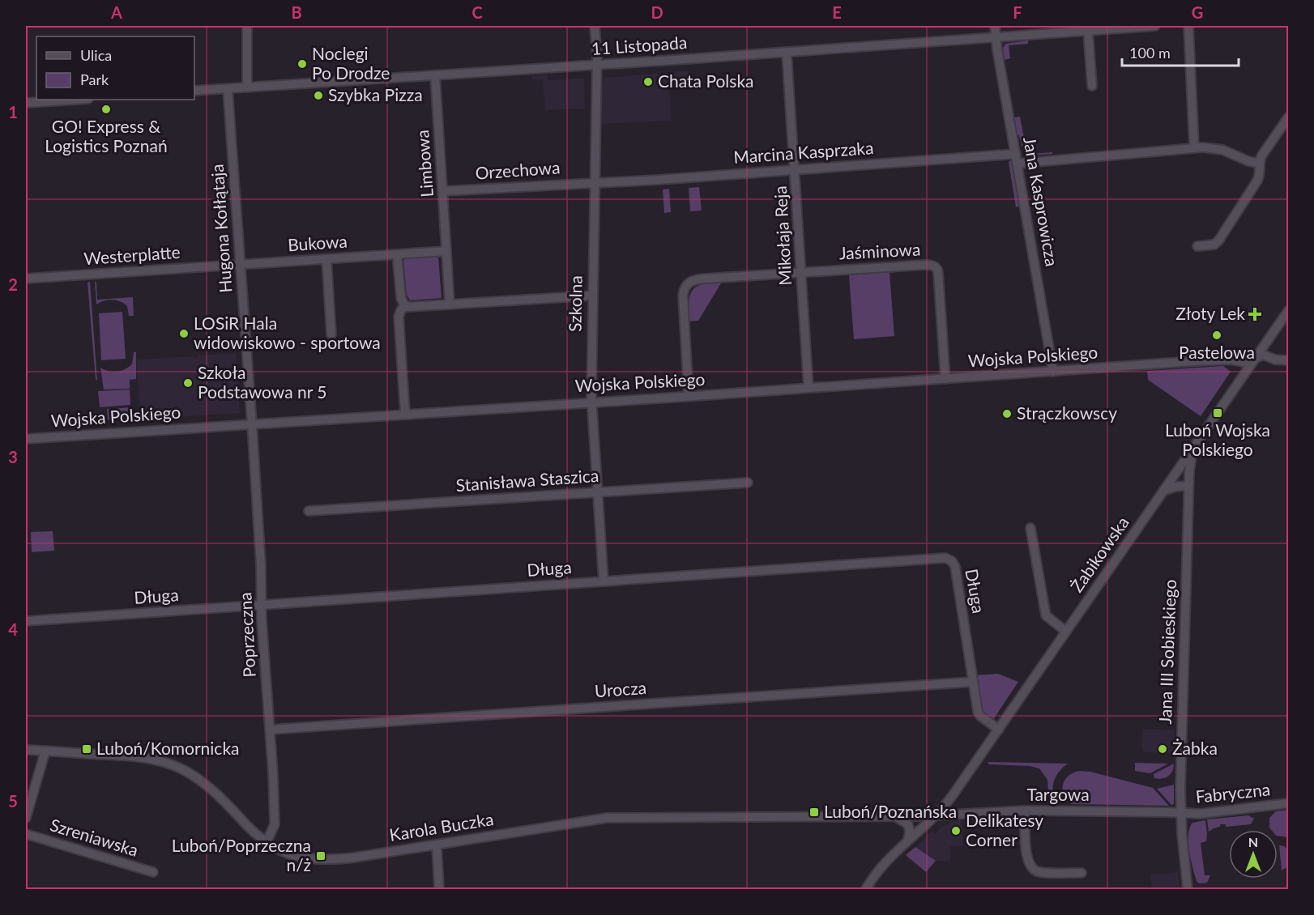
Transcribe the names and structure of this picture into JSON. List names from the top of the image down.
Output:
{
  "streets": {
    "street": [
      "11 Listopada",
      "Marcina Kasprzaka",
      "Limbowa",
      "Orzechowa",
      "Jana Kasprowicza",
      "Hugona Kołłątaja",
      "Mikołaja Reja",
      "Bukowa",
      "Jaśminowa",
      "Westerplatte",
      "Szkolna",
      "Wojska Polskiego",
      "Stanisława Staszica",
      "Żabikowska",
      "Długa",
      "Poprzeczna",
      "Jana III Sobieskiego",
      "Urocza",
      "Fabryczna",
      "Targowa",
      "Karola Buczka",
      "Szreniawska"
    ]
  },
  "crossings": [
    ["11 Listopada", "Limbowa"],
    ["11 Listopada", "Jana Kasprowicza"],
    ["11 Listopada", "Hugona Kołłątaja"],
    ["11 Listopada", "Mikołaja Reja"],
    ["11 Listopada", "Szkolna"],
    ["Marcina Kasprzaka", "Orzechowa"],
    ["Marcina Kasprzaka", "Jana Kasprowicza"],
    ["Marcina Kasprzaka", "Mikołaja Reja"],
    ["Marcina Kasprzaka", "Szkolna"],
    ["Limbowa", "Orzechowa"],
    ["Limbowa", "Bukowa"],
    ["Orzechowa", "Szkolna"],
    ["Jana Kasprowicza", "Wojska Polskiego"],
    ["Hugona Kołłątaja", "Bukowa"],
    ["Hugona Kołłątaja", "Westerplatte"],
    ["Hugona Kołłątaja", "Wojska Polskiego"],
    ["Hugona Kołłątaja", "Poprzeczna"],
    ["Mikołaja Reja", "Jaśminowa"],
    ["Mikołaja Reja", "Wojska Polskiego"],
    ["Bukowa", "Westerplatte"],
    ["Jaśminowa", "Wojska Polskiego"],
    ["Szkolna", "Wojska Polskiego"],
    ["Szkolna", "Stanisława Staszica"],
    ["Szkolna", "Długa"],
    ["Wojska Polskiego", "Żabikowska"],
    ["Wojska Polskiego", "Poprzeczna"],
    ["Żabikowska", "Jana III Sobieskiego"],
    ["Żabikowska", "Targowa"],
    ["Żabikowska", "Karola Buczka"],
    ["Długa", "Poprzeczna"],
    ["Długa", "Urocza"],
    ["Poprzeczna", "Urocza"],
    ["Poprzeczna", "Karola Buczka"],
    ["Jana III Sobieskiego", "Fabryczna"],
    ["Jana III Sobieskiego", "Targowa"],
    ["Fabryczna", "Targowa"],
    ["Targowa", "Karola Buczka"]
  ],
  "places": {
    "other": [
      "Noclegi Po Drodze",
      "Chata Polska",
      "Szybka Pizza",
      "GO! Express & Logistics Poznań",
      "LOSiR Hala widowiskowo - sportowa",
      "Pastelowa",
      "Szkoła Podstawowa nr 5",
      "Strączkowscy",
      "Żabka",
      "Delikatesy Corner"
    ],
    "health": ["Złoty Lek"],
    "transit": [
      "Luboń Wojska Polskiego",
      "Luboń/Komornicka",
      "Luboń/Poznańska",
      "Luboń/Poprzeczna n/ż"
    ]
  },
  "legend": ["Ulica", "Park"],
  "scale_bar": "100 m",
  "north": "top",
  "grid": {
    "columns": [
      "A",
      "B",
      "C",
      "D",
      "E",
      "F",
      "G"
    ],
    "rows": [
      "1",
      "2",
      "3",
      "4",
      "5"
    ]
  }
}
